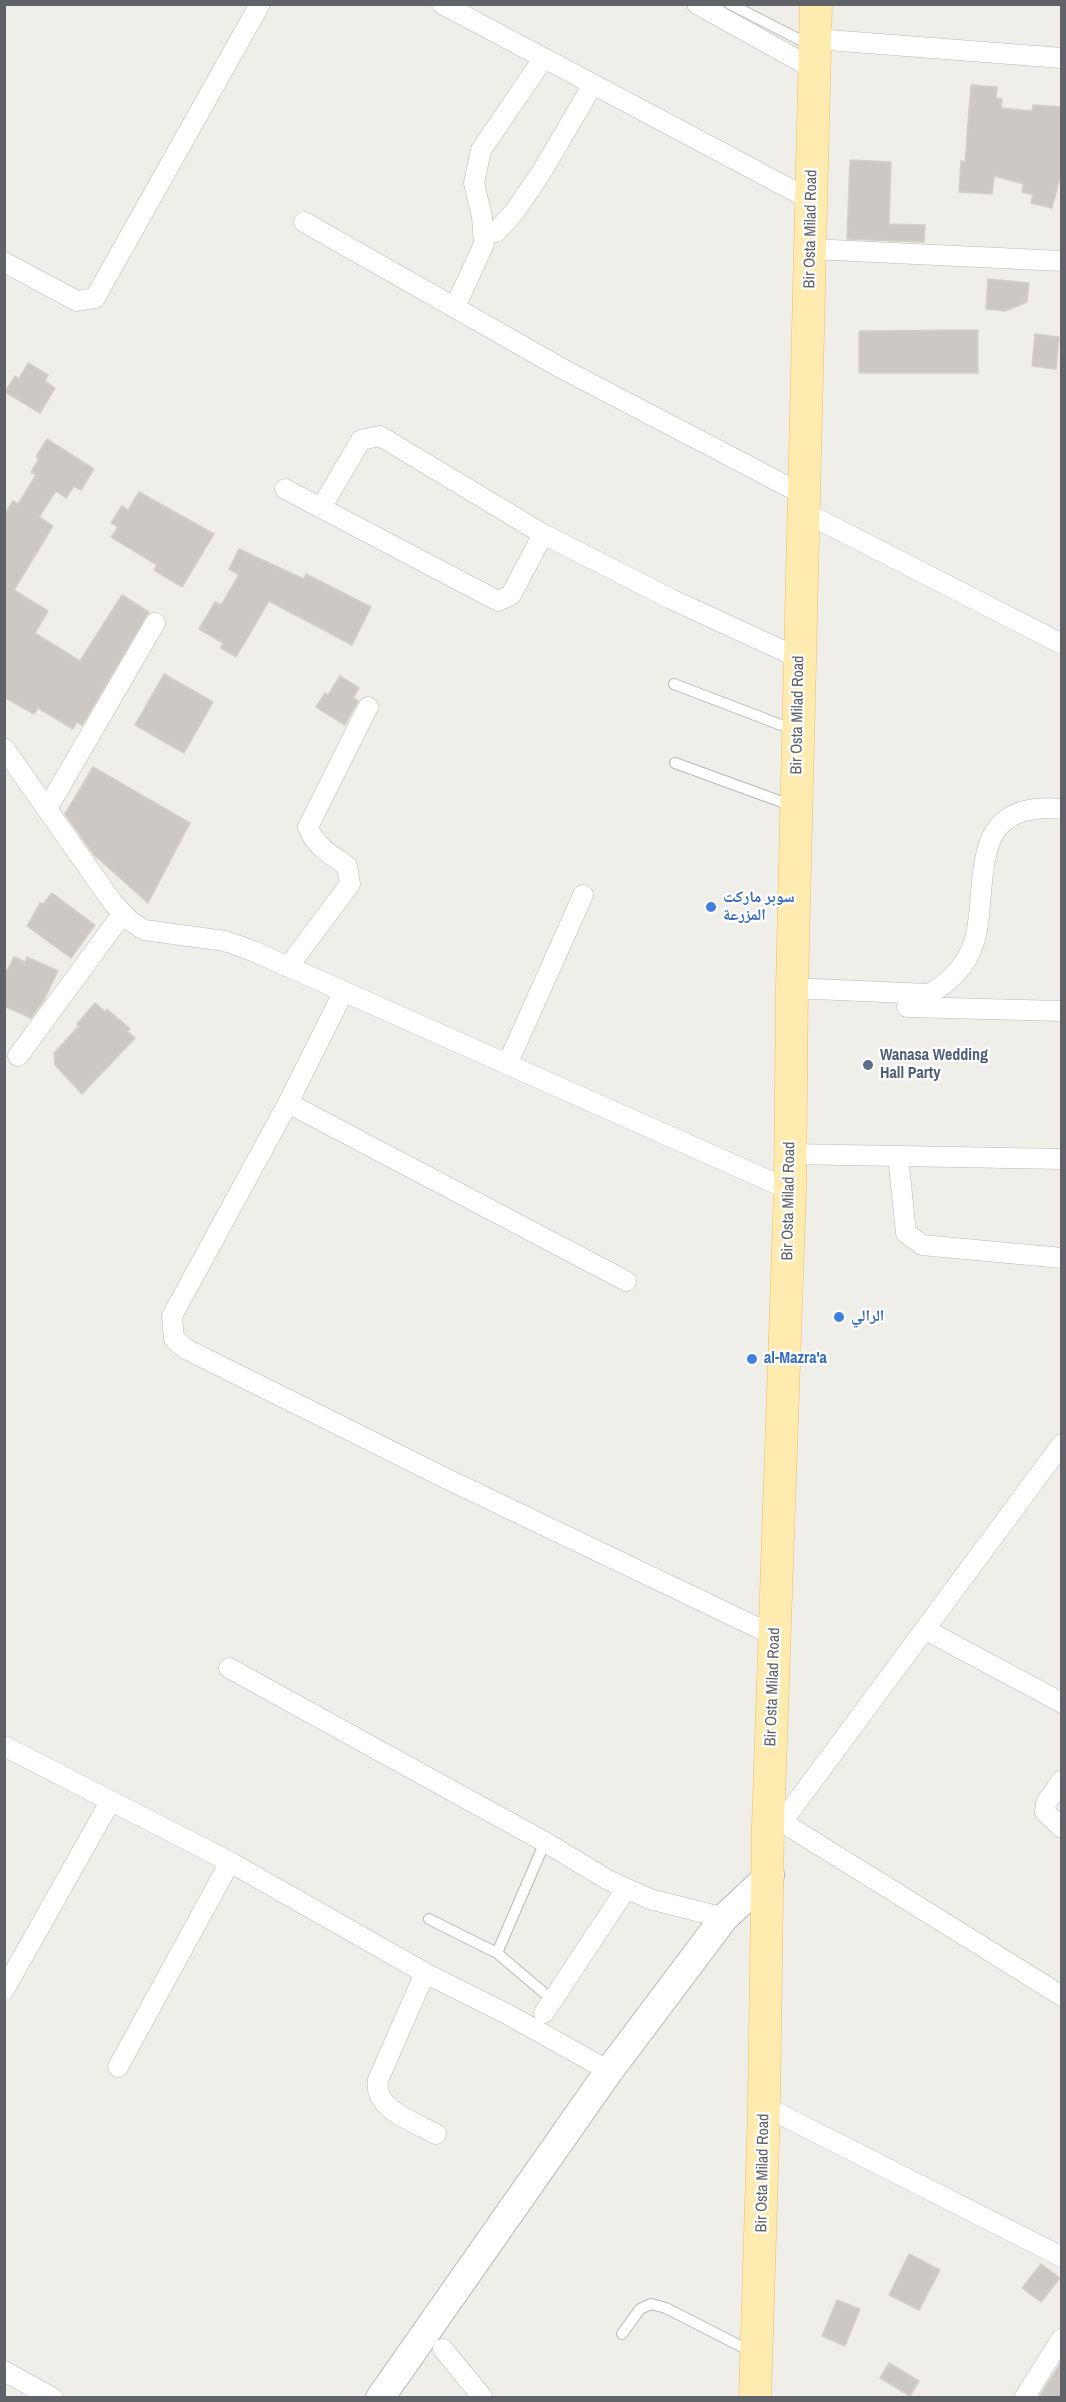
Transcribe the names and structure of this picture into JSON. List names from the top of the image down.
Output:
{
  "streets": {
    "main road": ["Bir Osta Milad Road"]
  },
  "places": [
    "سوبر ماركت المزرعة",
    "Wanasa Wedding Hall Party",
    "الرالي",
    "al-Mazra'a"
  ]
}
